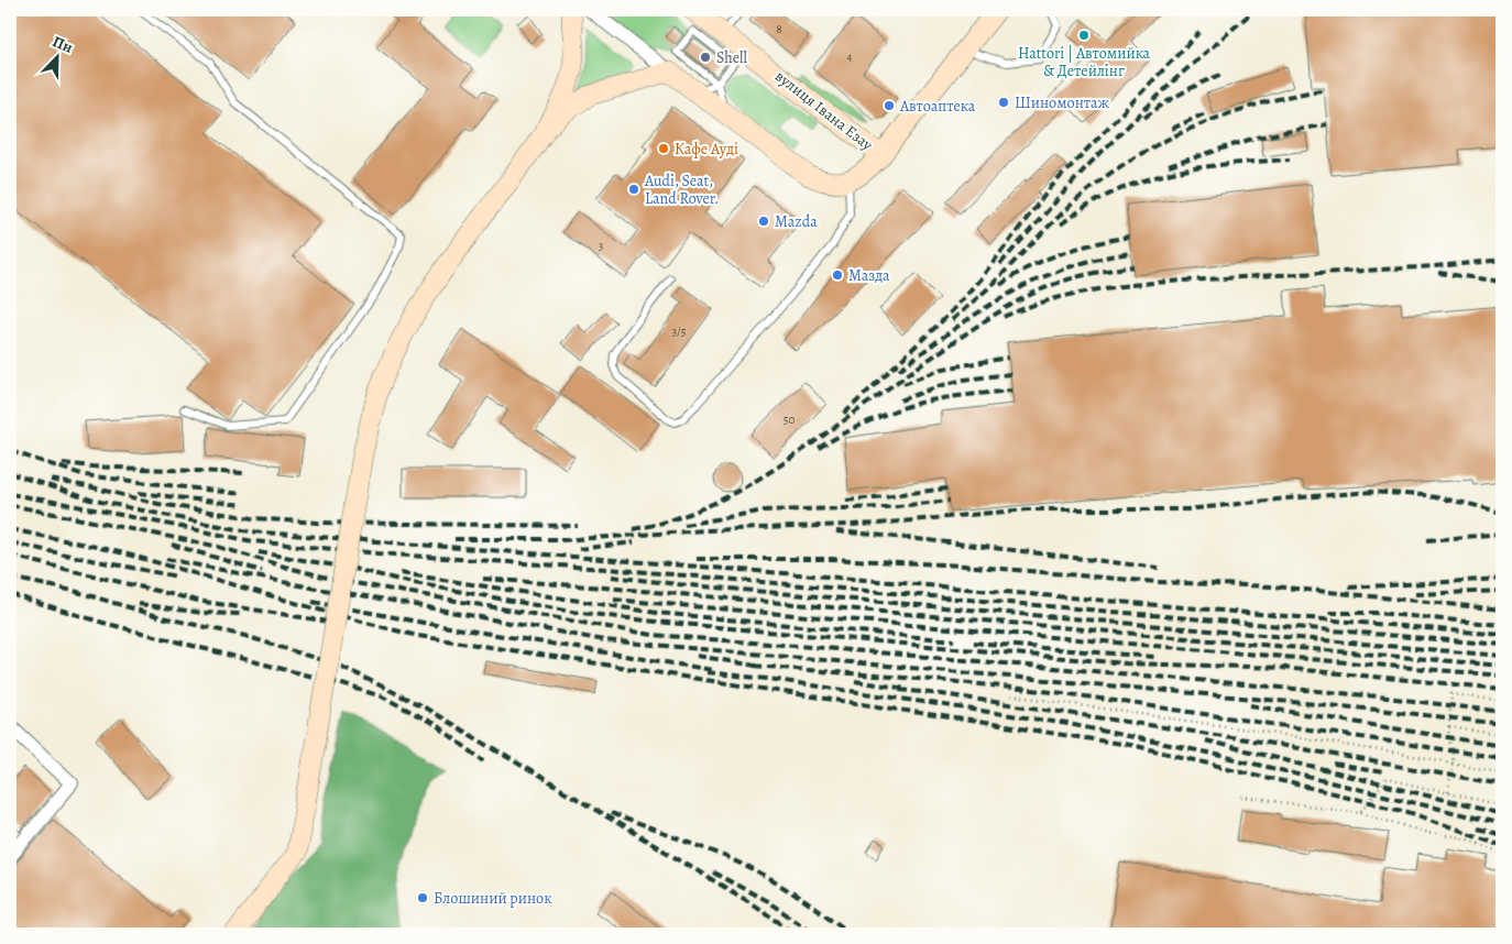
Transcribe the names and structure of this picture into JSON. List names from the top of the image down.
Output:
{
  "streets": {
    "main road": ["вулиця Івана Езау"]
  },
  "places": [
    "Hattori | Автомийка & Детейлінг",
    "Shell",
    "Шиномонтаж",
    "Автоаптека",
    "Кафе Ауді",
    "Audi, Seat, Land Rover.",
    "Mazda",
    "Мазда",
    "Блошиний ринок"
  ],
  "house_numbers": [
    "8",
    "4",
    "3",
    "3/5",
    "50"
  ],
  "north": "top right"
}
